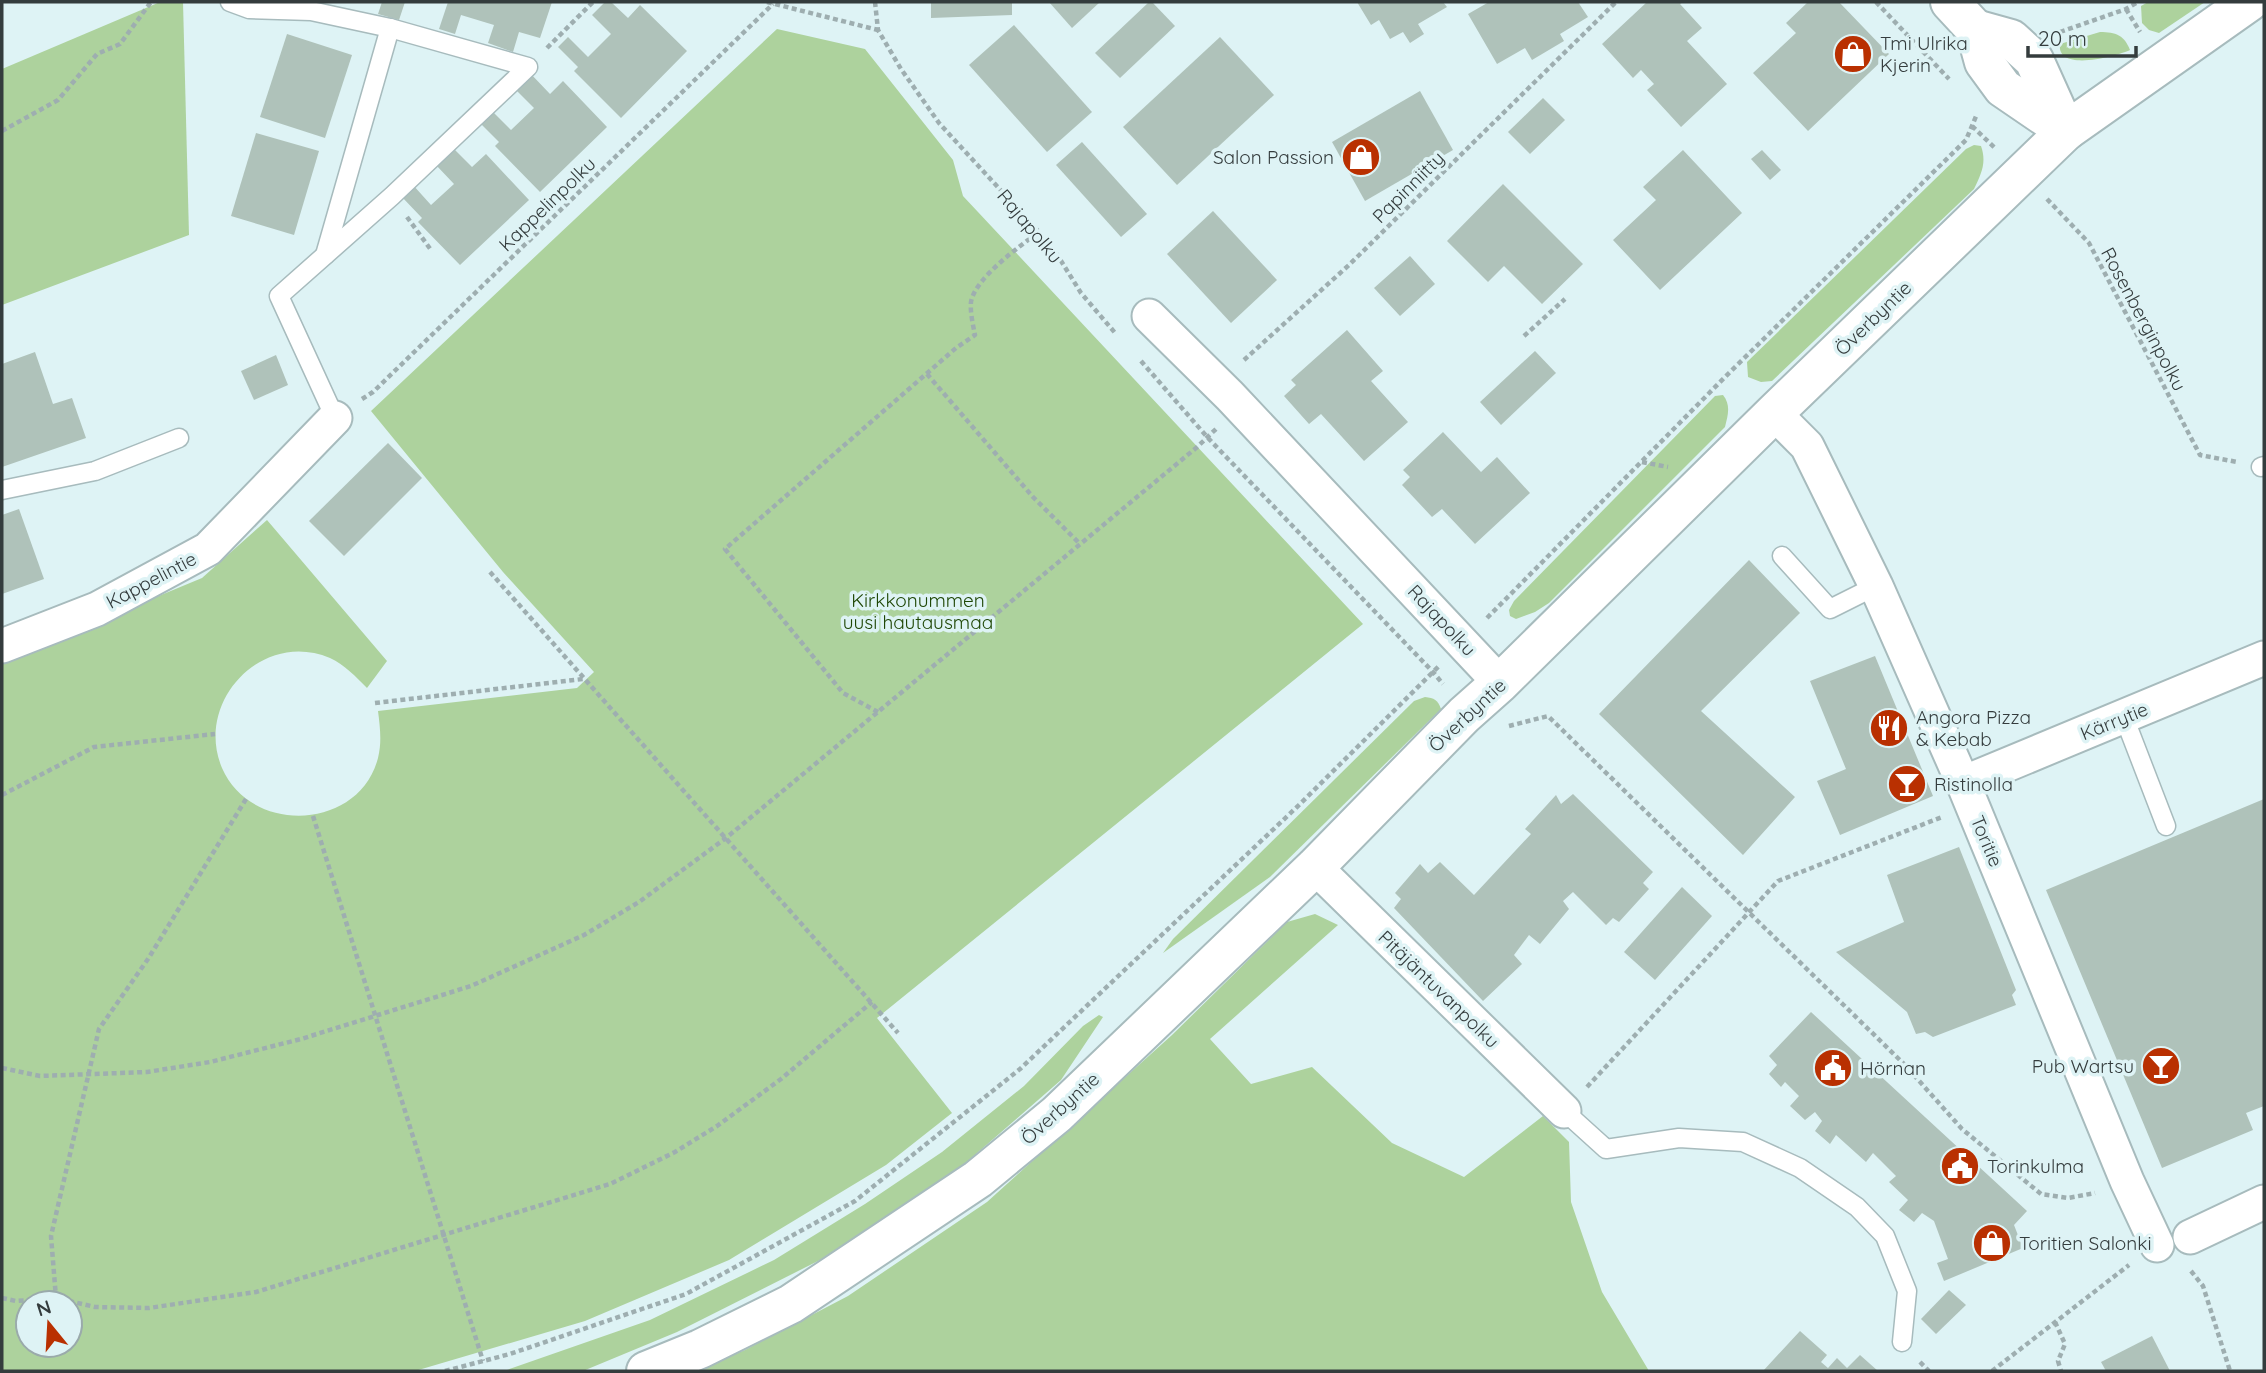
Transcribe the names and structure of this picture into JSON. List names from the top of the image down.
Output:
{
  "streets": {
    "street": [
      "Rajapolku",
      "Överbyntie",
      "Kappelintie",
      "Kärrytie",
      "Toritie",
      "Pitäjäntuvanpolku"
    ],
    "path": ["Papinniitty", "Kappelinpolku", "Rosenberginpolku"]
  },
  "crossings": [
    ["Papinniitty", "Rajapolku"],
    ["Kappelinpolku", "Kappelintie"],
    ["Rajapolku", "Överbyntie"],
    ["Överbyntie", "Rosenberginpolku"],
    ["Överbyntie", "Toritie"],
    ["Överbyntie", "Pitäjäntuvanpolku"],
    ["Kärrytie", "Toritie"]
  ],
  "parks": ["Kirkkonummen uusi hautausmaa"],
  "places": {
    "shop": ["Tmi Ulrika Kjerin", "Salon Passion", "Toritien Salonki"],
    "restaurant": ["Angora Pizza & Kebab"],
    "bar": ["Ristinolla", "Pub Wartsu"],
    "public building": ["Hörnan", "Torinkulma"]
  },
  "scale_bar": "20 m",
  "north": "top"
}
